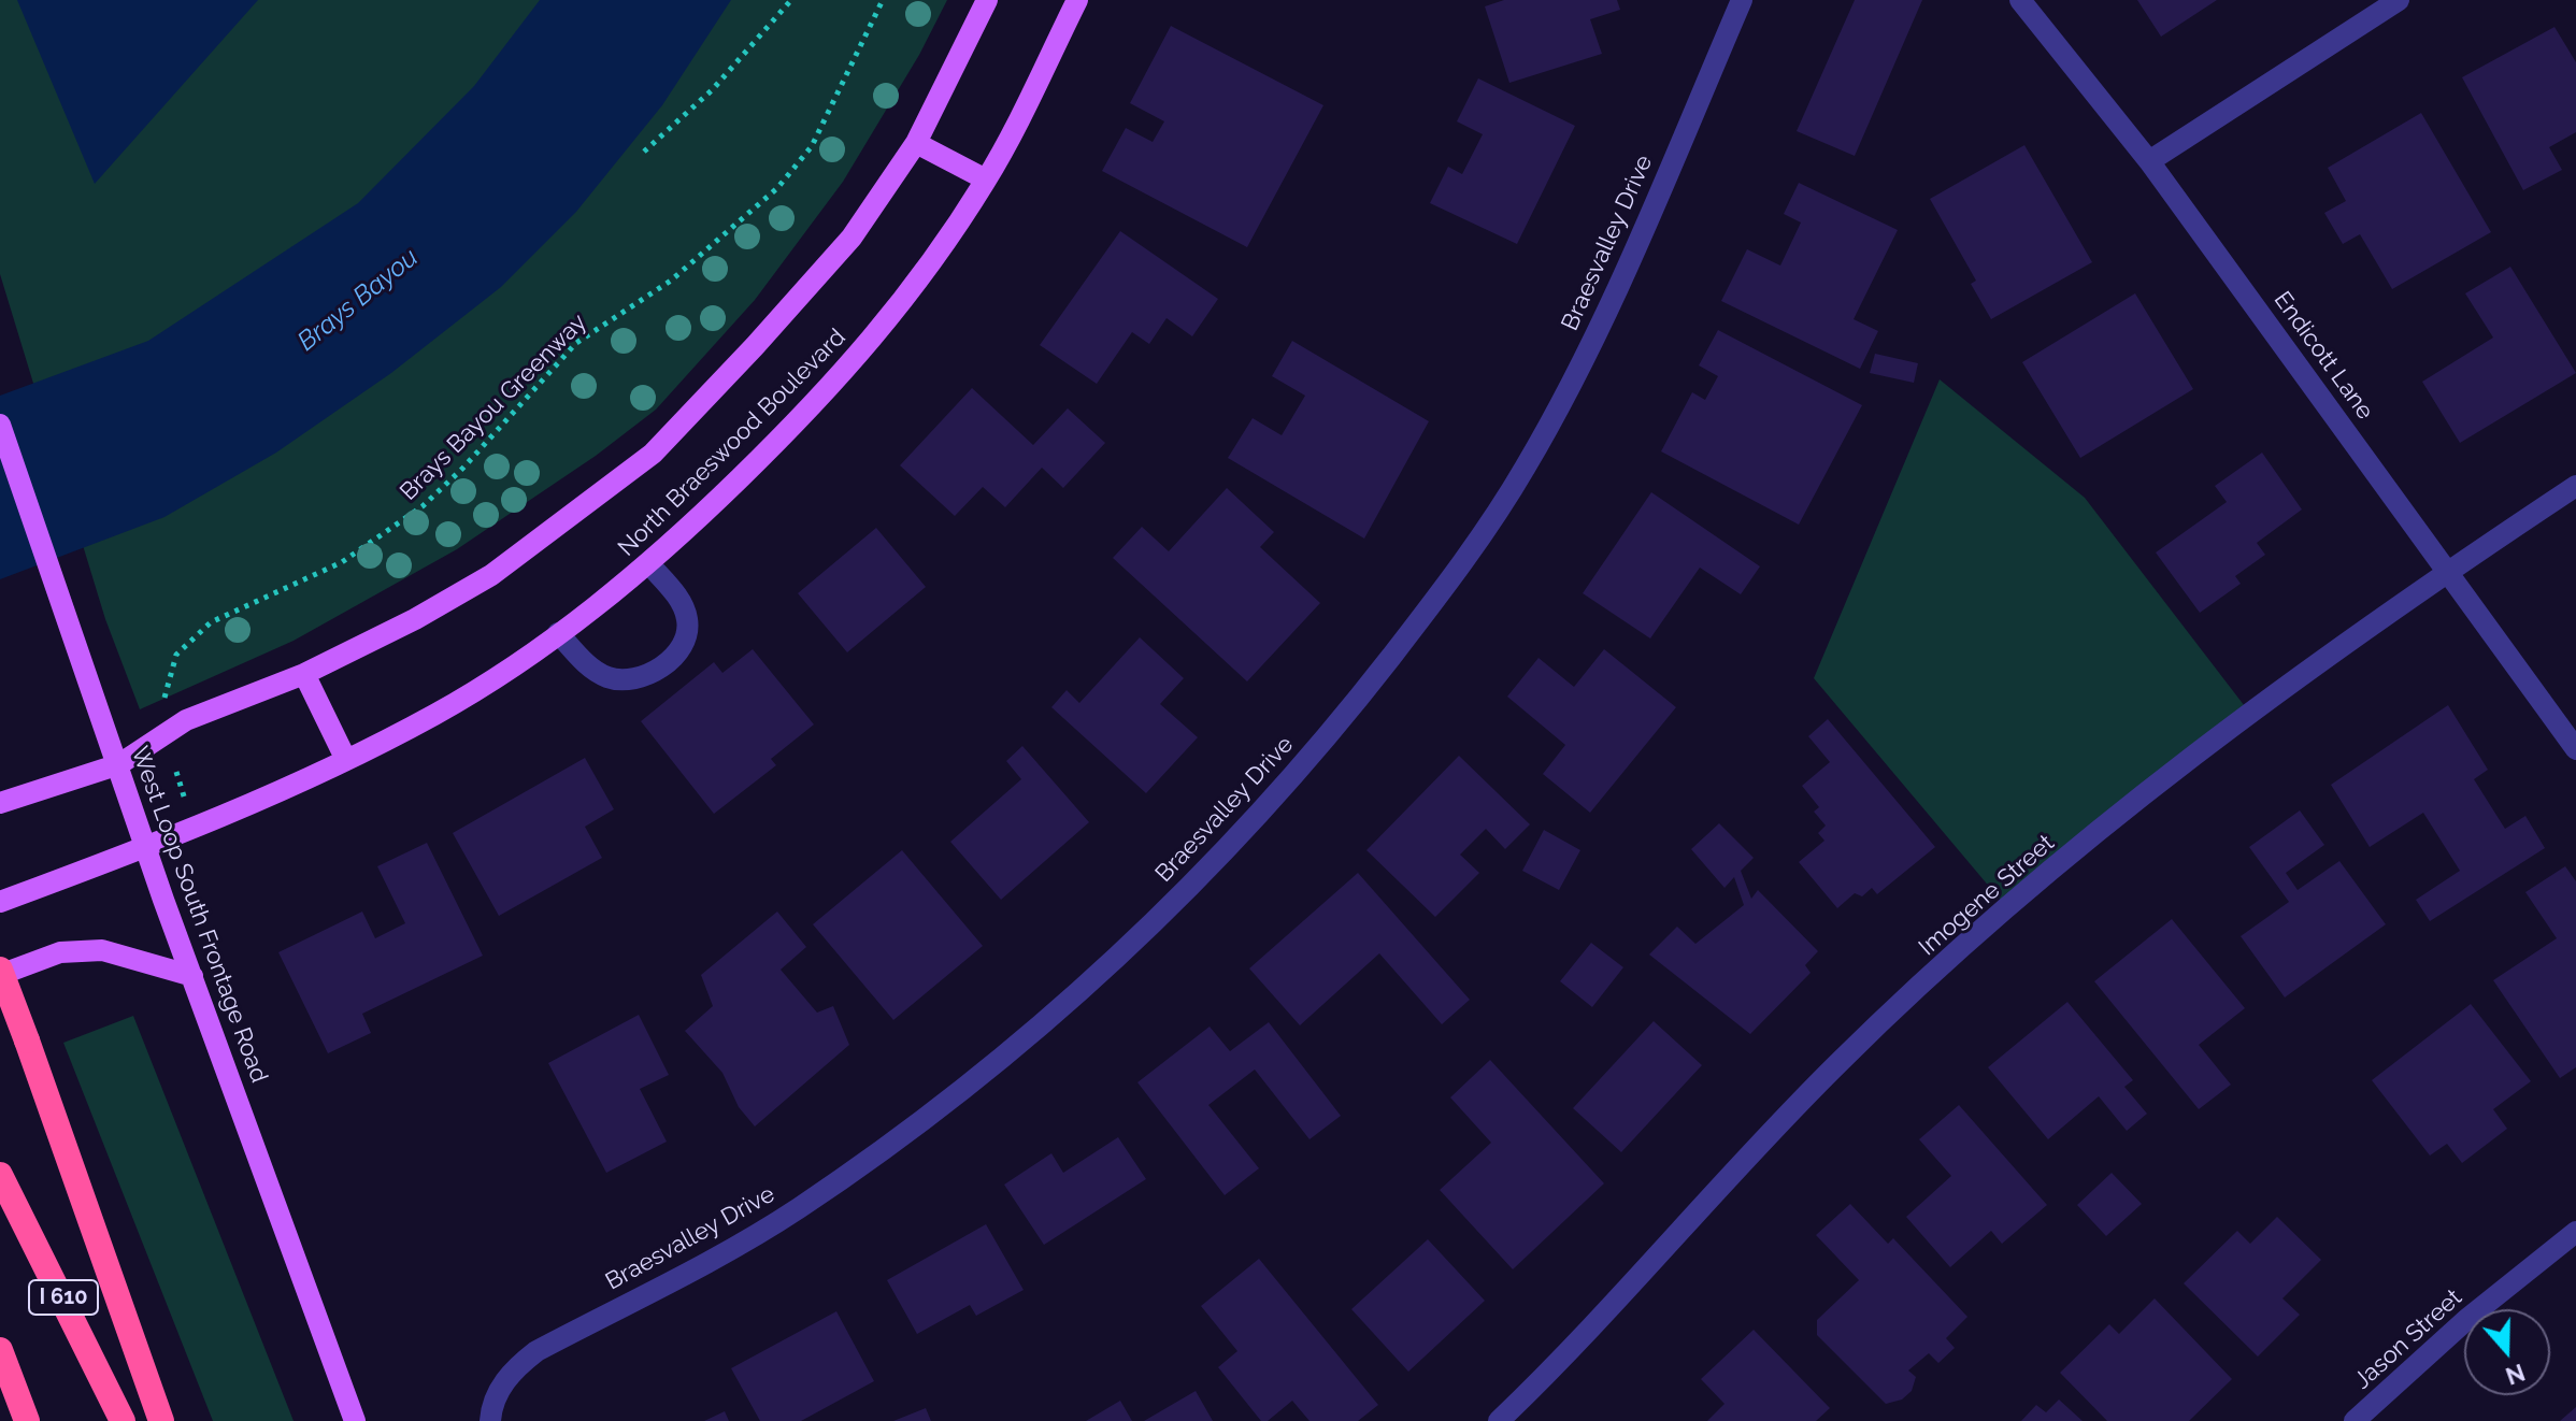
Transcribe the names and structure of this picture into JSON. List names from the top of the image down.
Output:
{
  "streets": {
    "highway": ["I 610"],
    "main road": ["North Braeswood Boulevard", "West Loop South Frontage Road"],
    "street": [
      "Braesvalley Drive",
      "Endicott Lane",
      "Imogene Street",
      "Jason Street"
    ],
    "path": ["Brays Bayou Greenway"]
  },
  "crossings": [
    ["Endicott Lane", "Imogene Street"],
    ["North Braeswood Boulevard", "West Loop South Frontage Road"]
  ],
  "water": ["Brays Bayou"],
  "north": "bottom"
}
